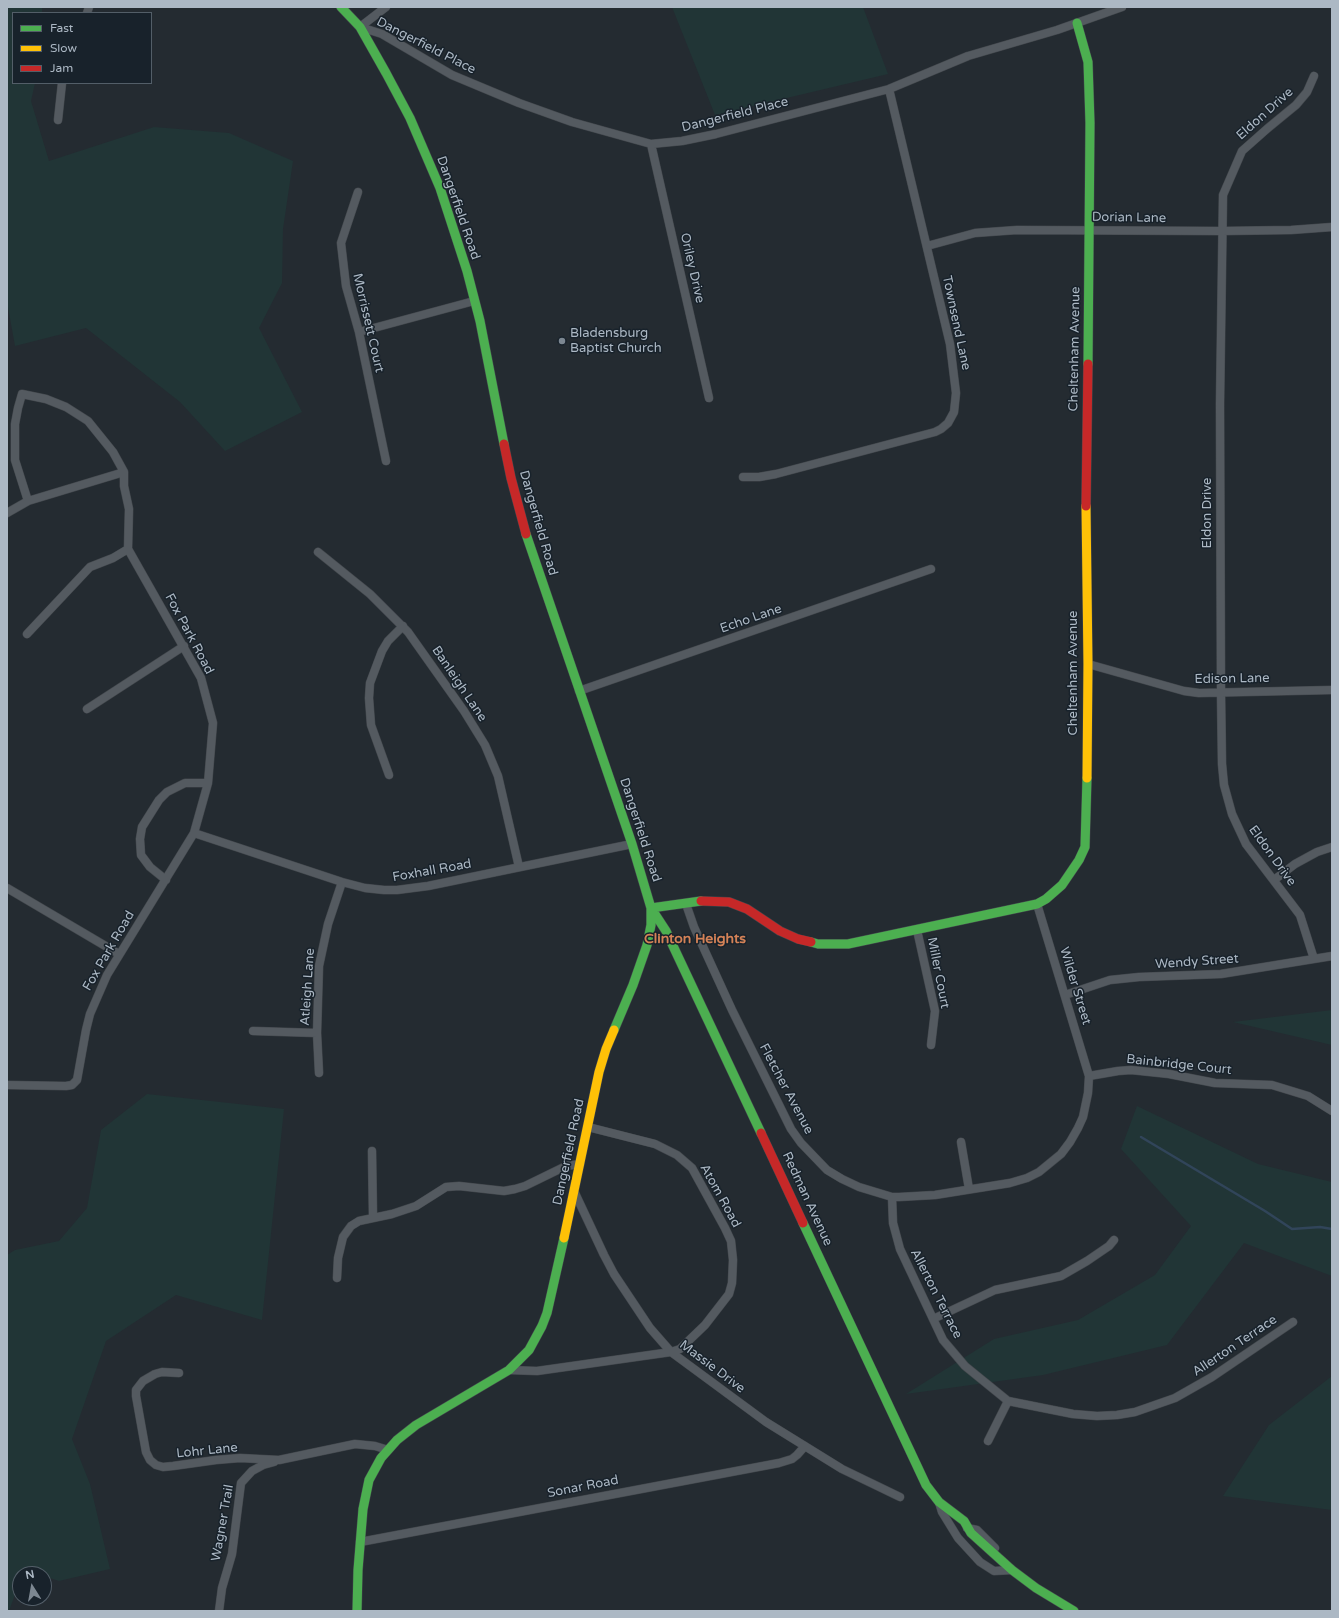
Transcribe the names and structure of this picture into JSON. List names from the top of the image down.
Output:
{
  "streets": {
    "street": [
      "Dangerfield Place",
      "Eldon Drive",
      "Dangerfield Road",
      "Dorian Lane",
      "Oriley Drive",
      "Morrissett Court",
      "Townsend Lane",
      "Cheltenham Avenue",
      "Echo Lane",
      "Fox Park Road",
      "Edison Lane",
      "Banleigh Lane",
      "Foxhall Road",
      "Wendy Street",
      "Miller Court",
      "Wilder Street",
      "Atleigh Lane",
      "Bainbridge Court",
      "Fletcher Avenue",
      "Atom Road",
      "Redman Avenue",
      "Allerton Terrace",
      "Massie Drive",
      "Lohr Lane",
      "Sonar Road",
      "Wagner Trail"
    ]
  },
  "crossings": [
    ["Dangerfield Place", "Dangerfield Road"],
    ["Dangerfield Place", "Oriley Drive"],
    ["Dangerfield Place", "Townsend Lane"],
    ["Dangerfield Place", "Cheltenham Avenue"],
    ["Eldon Drive", "Dorian Lane"],
    ["Eldon Drive", "Edison Lane"],
    ["Eldon Drive", "Wendy Street"],
    ["Dangerfield Road", "Cheltenham Avenue"],
    ["Dangerfield Road", "Echo Lane"],
    ["Dangerfield Road", "Foxhall Road"],
    ["Dangerfield Road", "Atom Road"],
    ["Dangerfield Road", "Redman Avenue"],
    ["Dangerfield Road", "Massie Drive"],
    ["Dangerfield Road", "Lohr Lane"],
    ["Dangerfield Road", "Sonar Road"],
    ["Dorian Lane", "Townsend Lane"],
    ["Dorian Lane", "Cheltenham Avenue"],
    ["Cheltenham Avenue", "Edison Lane"],
    ["Cheltenham Avenue", "Miller Court"],
    ["Cheltenham Avenue", "Wilder Street"],
    ["Cheltenham Avenue", "Fletcher Avenue"],
    ["Cheltenham Avenue", "Redman Avenue"],
    ["Fox Park Road", "Foxhall Road"],
    ["Banleigh Lane", "Foxhall Road"],
    ["Foxhall Road", "Atleigh Lane"],
    ["Wendy Street", "Wilder Street"],
    ["Wilder Street", "Bainbridge Court"],
    ["Wilder Street", "Fletcher Avenue"],
    ["Bainbridge Court", "Fletcher Avenue"],
    ["Fletcher Avenue", "Allerton Terrace"],
    ["Atom Road", "Massie Drive"],
    ["Massie Drive", "Sonar Road"],
    ["Lohr Lane", "Wagner Trail"]
  ],
  "districts": ["Clinton Heights"],
  "places": ["Bladensburg Baptist Church"],
  "legend": ["Fast", "Slow", "Jam"],
  "north": "top"
}
